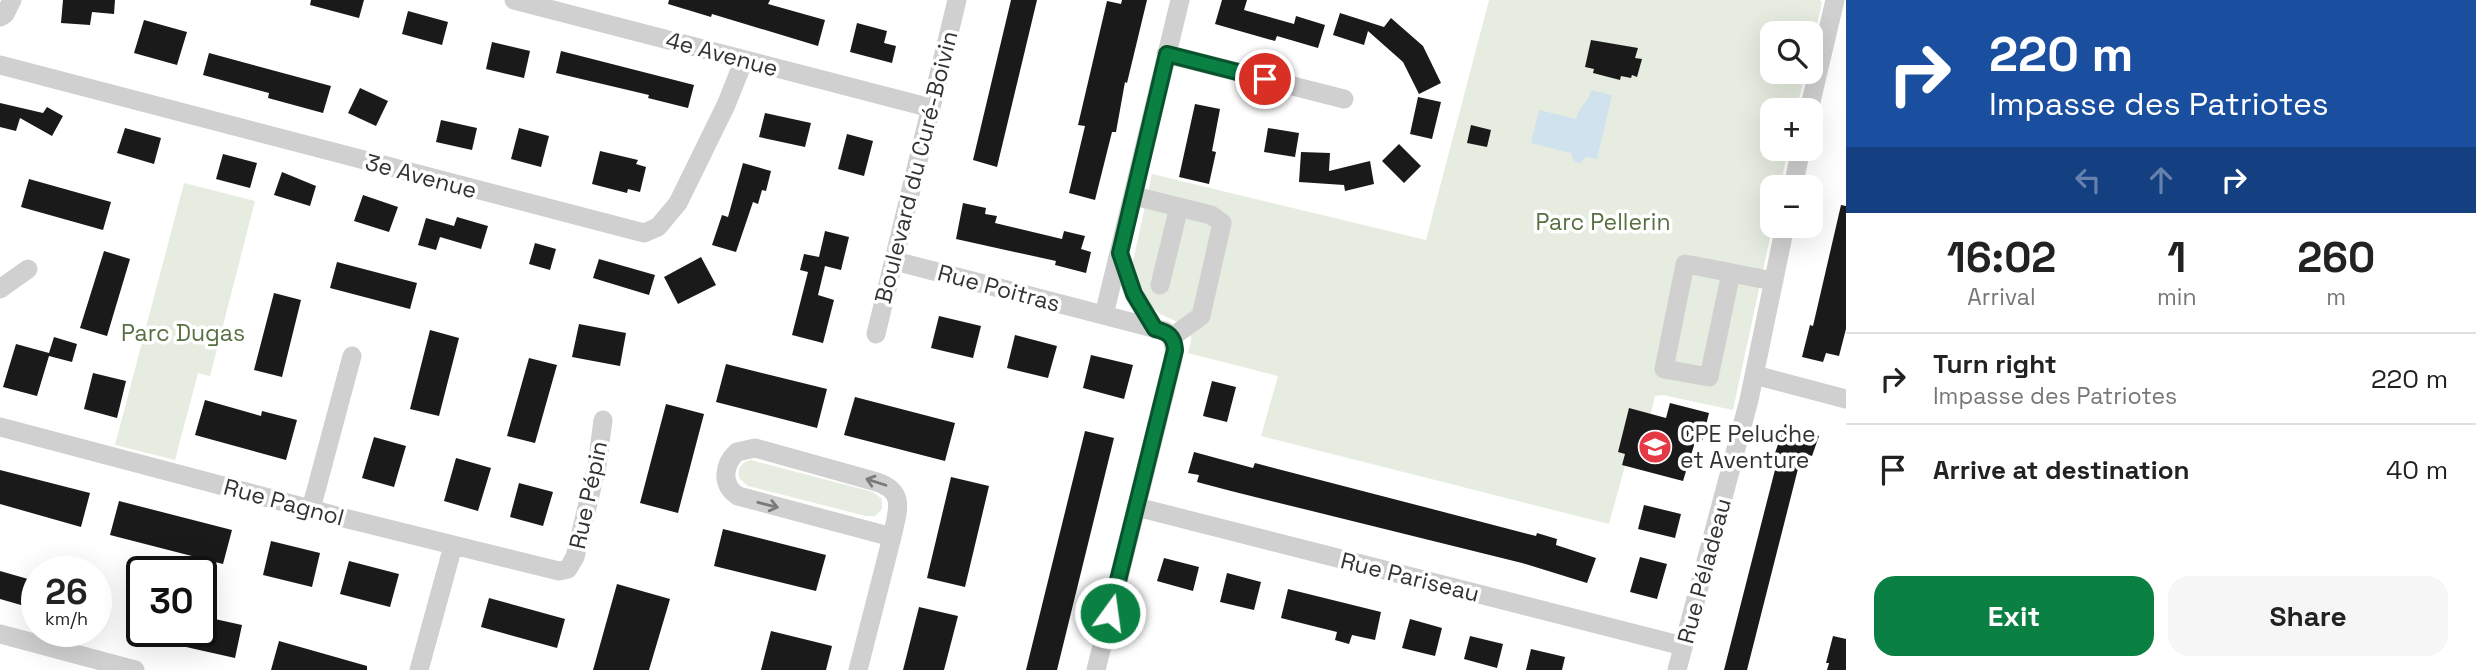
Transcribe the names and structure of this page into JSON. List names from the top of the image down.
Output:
{
  "streets": {
    "street": [
      "4e Avenue",
      "Boulevard du Curé-Boivin",
      "3e Avenue",
      "Rue Poitras",
      "Rue Pépin",
      "Rue Pagnol",
      "Rue Péladeau",
      "Rue Pariseau"
    ]
  },
  "crossings": [
    ["4e Avenue", "Boulevard du Curé-Boivin"],
    ["4e Avenue", "3e Avenue"],
    ["Boulevard du Curé-Boivin", "Rue Poitras"],
    ["Rue Pépin", "Rue Pagnol"],
    ["Rue Péladeau", "Rue Pariseau"]
  ],
  "parks": ["Parc Pellerin", "Parc Dugas"],
  "places": {
    "school or university": ["CPE Peluche et Aventure"]
  },
  "page": {
    "turn": ["220 m", "Impasse des Patriotes"],
    "map_buttons": ["+", "−"],
    "eta": [
      "16:02",
      "Arrival",
      "1",
      "min",
      "260",
      "m"
    ],
    "list": [
      {
        "name": "Turn right",
        "note": "Impasse des Patriotes",
        "value": "220 m"
      },
      {
        "name": "Arrive at destination",
        "value": "40 m"
      }
    ],
    "speed": "26 km/h",
    "limit": "30",
    "buttons": ["Exit", "Share"]
  }
}
